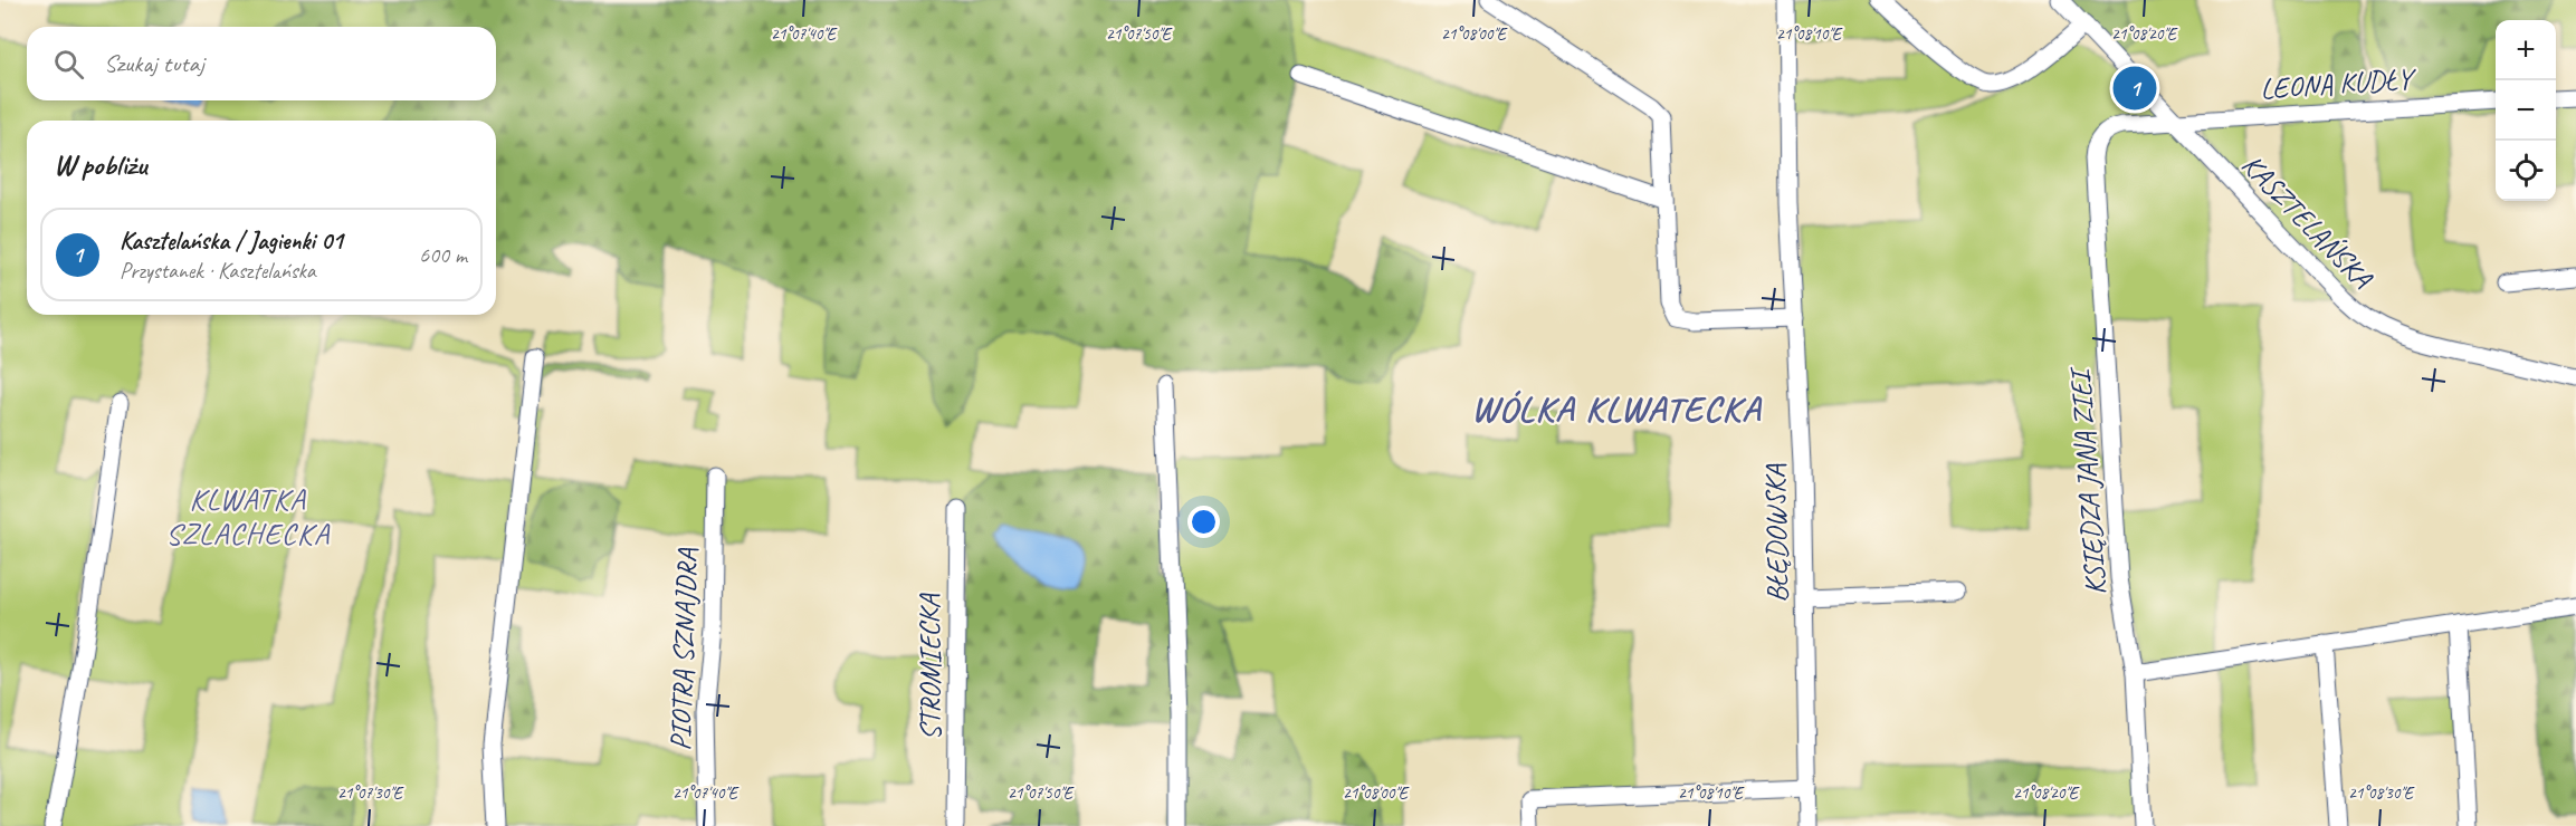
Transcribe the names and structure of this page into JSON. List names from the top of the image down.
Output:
{
  "streets": {
    "street": [
      "LEONA KUDŁY",
      "KASZTELAŃSKA",
      "KSIĘDZA JANA ZIEI",
      "BŁĘDOWSKA",
      "PIOTRA SZNAJDRA",
      "STROMIECKA"
    ]
  },
  "crossings": [
    ["LEONA KUDŁY", "KASZTELAŃSKA"],
    ["LEONA KUDŁY", "KSIĘDZA JANA ZIEI"],
    ["KASZTELAŃSKA", "KSIĘDZA JANA ZIEI"]
  ],
  "districts": ["WÓLKA KLWATECKA", "KLWATKA SZLACHECKA"],
  "page": {
    "map_buttons": ["+", "−"],
    "search": "Szukaj tutaj",
    "pins": "1",
    "heading": "W pobliżu",
    "list": [
      {
        "mark": "1",
        "name": "Kasztelańska / Jagienki 01",
        "note": "Przystanek · Kasztelańska",
        "value": "600 m"
      }
    ]
  },
  "coordinates": [
    "21°07'40\"E",
    "21°07'50\"E",
    "21°08'00\"E",
    "21°08'10\"E",
    "21°08'20\"E",
    "21°07'30\"E",
    "21°08'30\"E"
  ]
}
